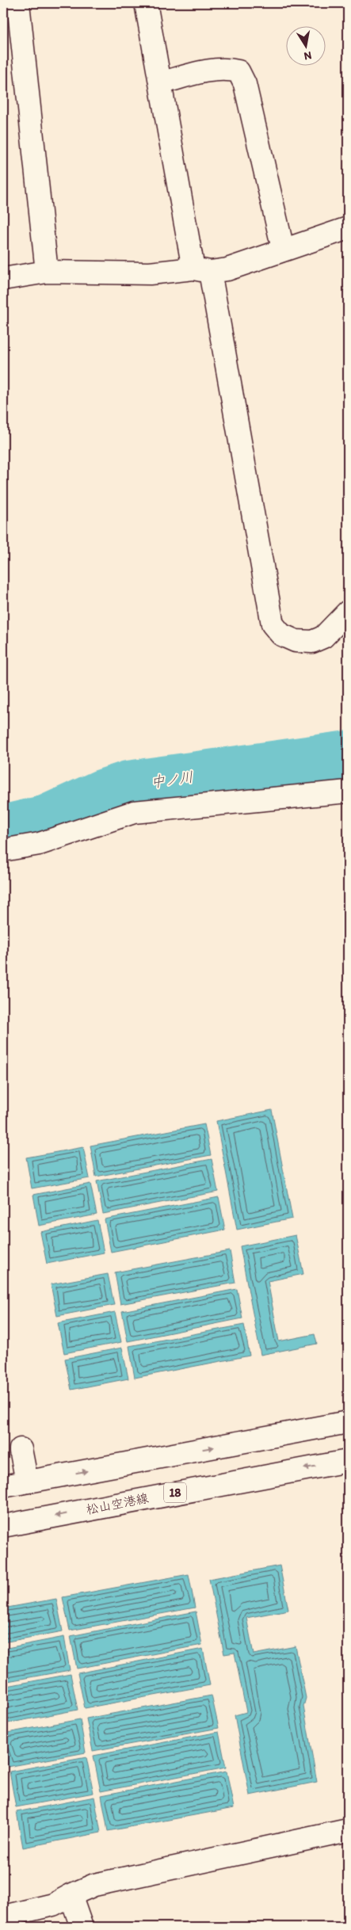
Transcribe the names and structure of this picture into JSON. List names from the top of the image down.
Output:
{
  "streets": {
    "street": ["18", "松山空港線"]
  },
  "water": ["中ノ川"],
  "north": "bottom"
}
